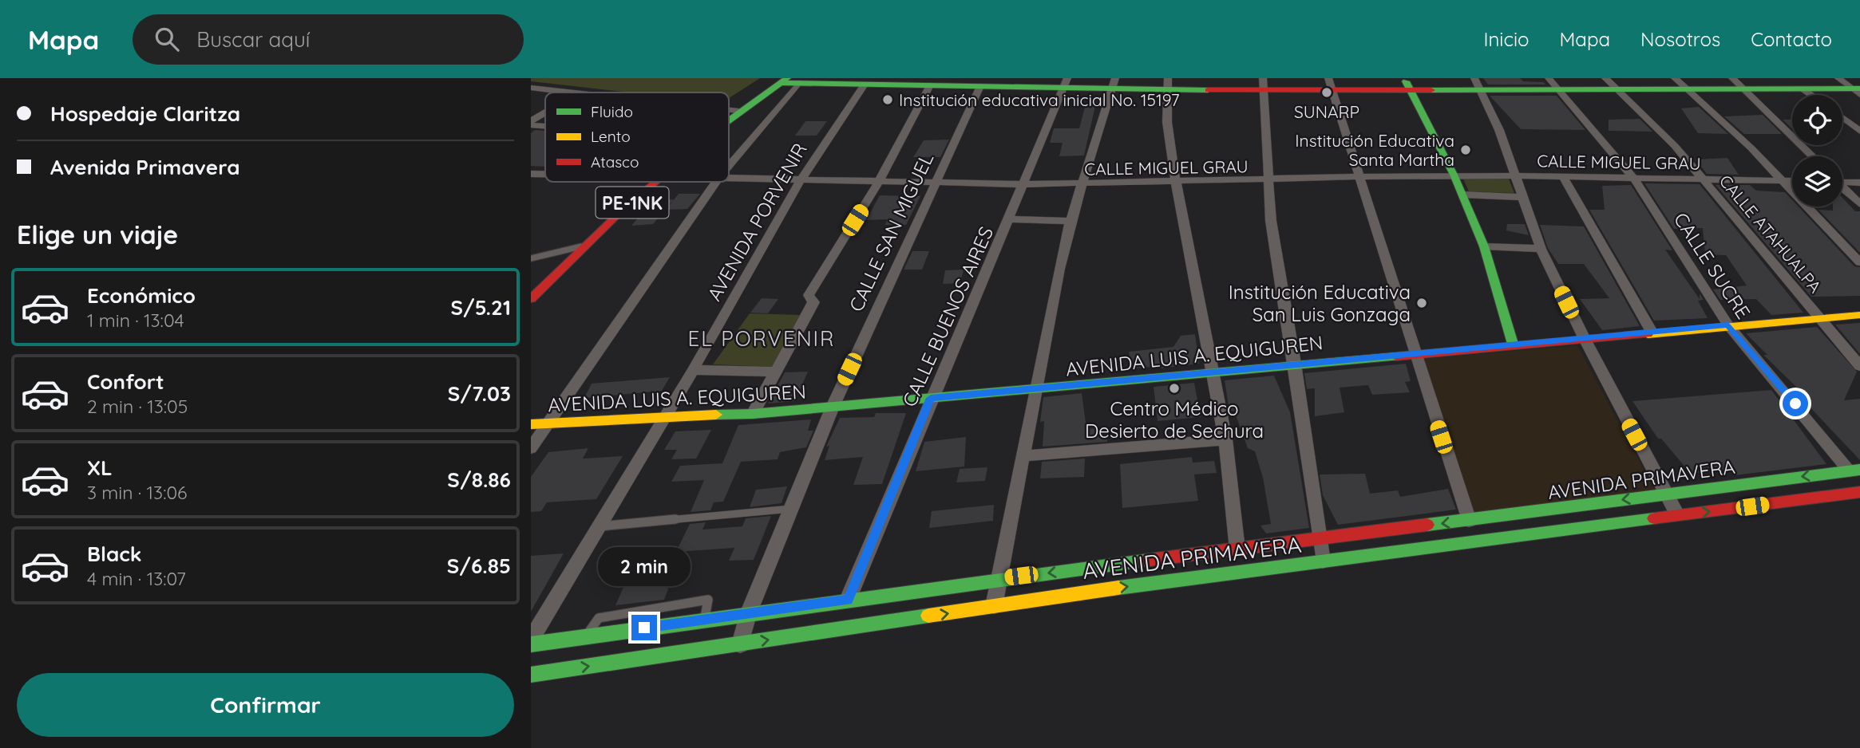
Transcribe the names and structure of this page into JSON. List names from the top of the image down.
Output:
{
  "streets": {
    "street": [
      "CALLE MIGUEL GRAU",
      "PE-1NK",
      "AVENIDA PORVENIR",
      "CALLE SAN MIGUEL",
      "CALLE ATAHUALPA",
      "CALLE SUCRE",
      "CALLE BUENOS AIRES",
      "AVENIDA LUIS A. EQUIGUREN",
      "AVENIDA PRIMAVERA"
    ]
  },
  "crossings": [
    ["CALLE MIGUEL GRAU", "AVENIDA PORVENIR"],
    ["CALLE MIGUEL GRAU", "CALLE SAN MIGUEL"],
    ["CALLE MIGUEL GRAU", "CALLE ATAHUALPA"],
    ["CALLE MIGUEL GRAU", "CALLE SUCRE"],
    ["CALLE MIGUEL GRAU", "CALLE BUENOS AIRES"],
    ["AVENIDA PORVENIR", "AVENIDA LUIS A. EQUIGUREN"],
    ["CALLE SAN MIGUEL", "AVENIDA LUIS A. EQUIGUREN"],
    ["CALLE SAN MIGUEL", "AVENIDA PRIMAVERA"],
    ["CALLE ATAHUALPA", "AVENIDA LUIS A. EQUIGUREN"],
    ["CALLE SUCRE", "AVENIDA LUIS A. EQUIGUREN"],
    ["CALLE SUCRE", "AVENIDA PRIMAVERA"],
    ["CALLE BUENOS AIRES", "AVENIDA LUIS A. EQUIGUREN"],
    ["CALLE BUENOS AIRES", "AVENIDA PRIMAVERA"]
  ],
  "districts": ["EL PORVENIR"],
  "places": [
    "SUNARP",
    "Institución educativa inicial No. 15197",
    "Institución Educativa Santa Martha",
    "Institución Educativa San Luis Gonzaga",
    "Centro Médico Desierto de Sechura"
  ],
  "legend": ["Fluido", "Lento", "Atasco"],
  "page": {
    "header": "Mapa",
    "search": "Buscar aquí",
    "nav": [
      "Inicio",
      "Mapa",
      "Nosotros",
      "Contacto"
    ],
    "banner": ["Hospedaje Claritza", "Avenida Primavera"],
    "heading": "Elige un viaje",
    "list": [
      {
        "name": "Económico",
        "note": "1 min · 13:04",
        "value": "S/5.21"
      },
      {
        "name": "Confort",
        "note": "2 min · 13:05",
        "value": "S/7.03"
      },
      {
        "name": "XL",
        "note": "3 min · 13:06",
        "value": "S/8.86"
      },
      {
        "name": "Black",
        "note": "4 min · 13:07",
        "value": "S/6.85"
      }
    ],
    "bubble": "2 min",
    "buttons": "Confirmar"
  }
}
